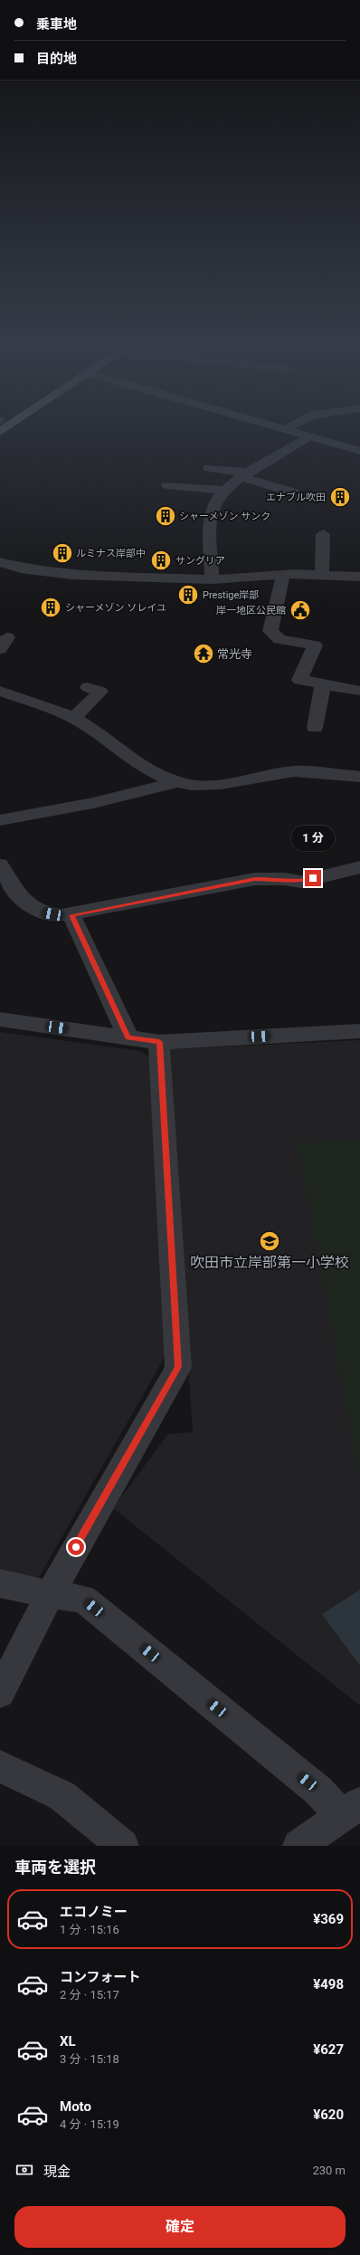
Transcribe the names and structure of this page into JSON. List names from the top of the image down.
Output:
{
  "places": {
    "building": [
      "エナブル吹田",
      "シャーメゾン サンク",
      "ルミナス岸部中",
      "サングリア",
      "Prestige岸部",
      "シャーメゾン ソレイユ"
    ],
    "public building": ["岸一地区公民館"],
    "temple": ["常光寺"],
    "school or university": ["吹田市立岸部第一小学校"]
  },
  "page": {
    "banner": ["乗車地", "目的地"],
    "bubble": "1 分",
    "heading": "車両を選択",
    "list": [
      {
        "name": "エコノミー",
        "note": "1 分 · 15:16",
        "value": "¥369"
      },
      {
        "name": "コンフォート",
        "note": "2 分 · 15:17",
        "value": "¥498"
      },
      {
        "name": "XL",
        "note": "3 分 · 15:18",
        "value": "¥627"
      },
      {
        "name": "Moto",
        "note": "4 分 · 15:19",
        "value": "¥620"
      }
    ],
    "pay": ["現金", "230 m"],
    "buttons": "確定"
  }
}
